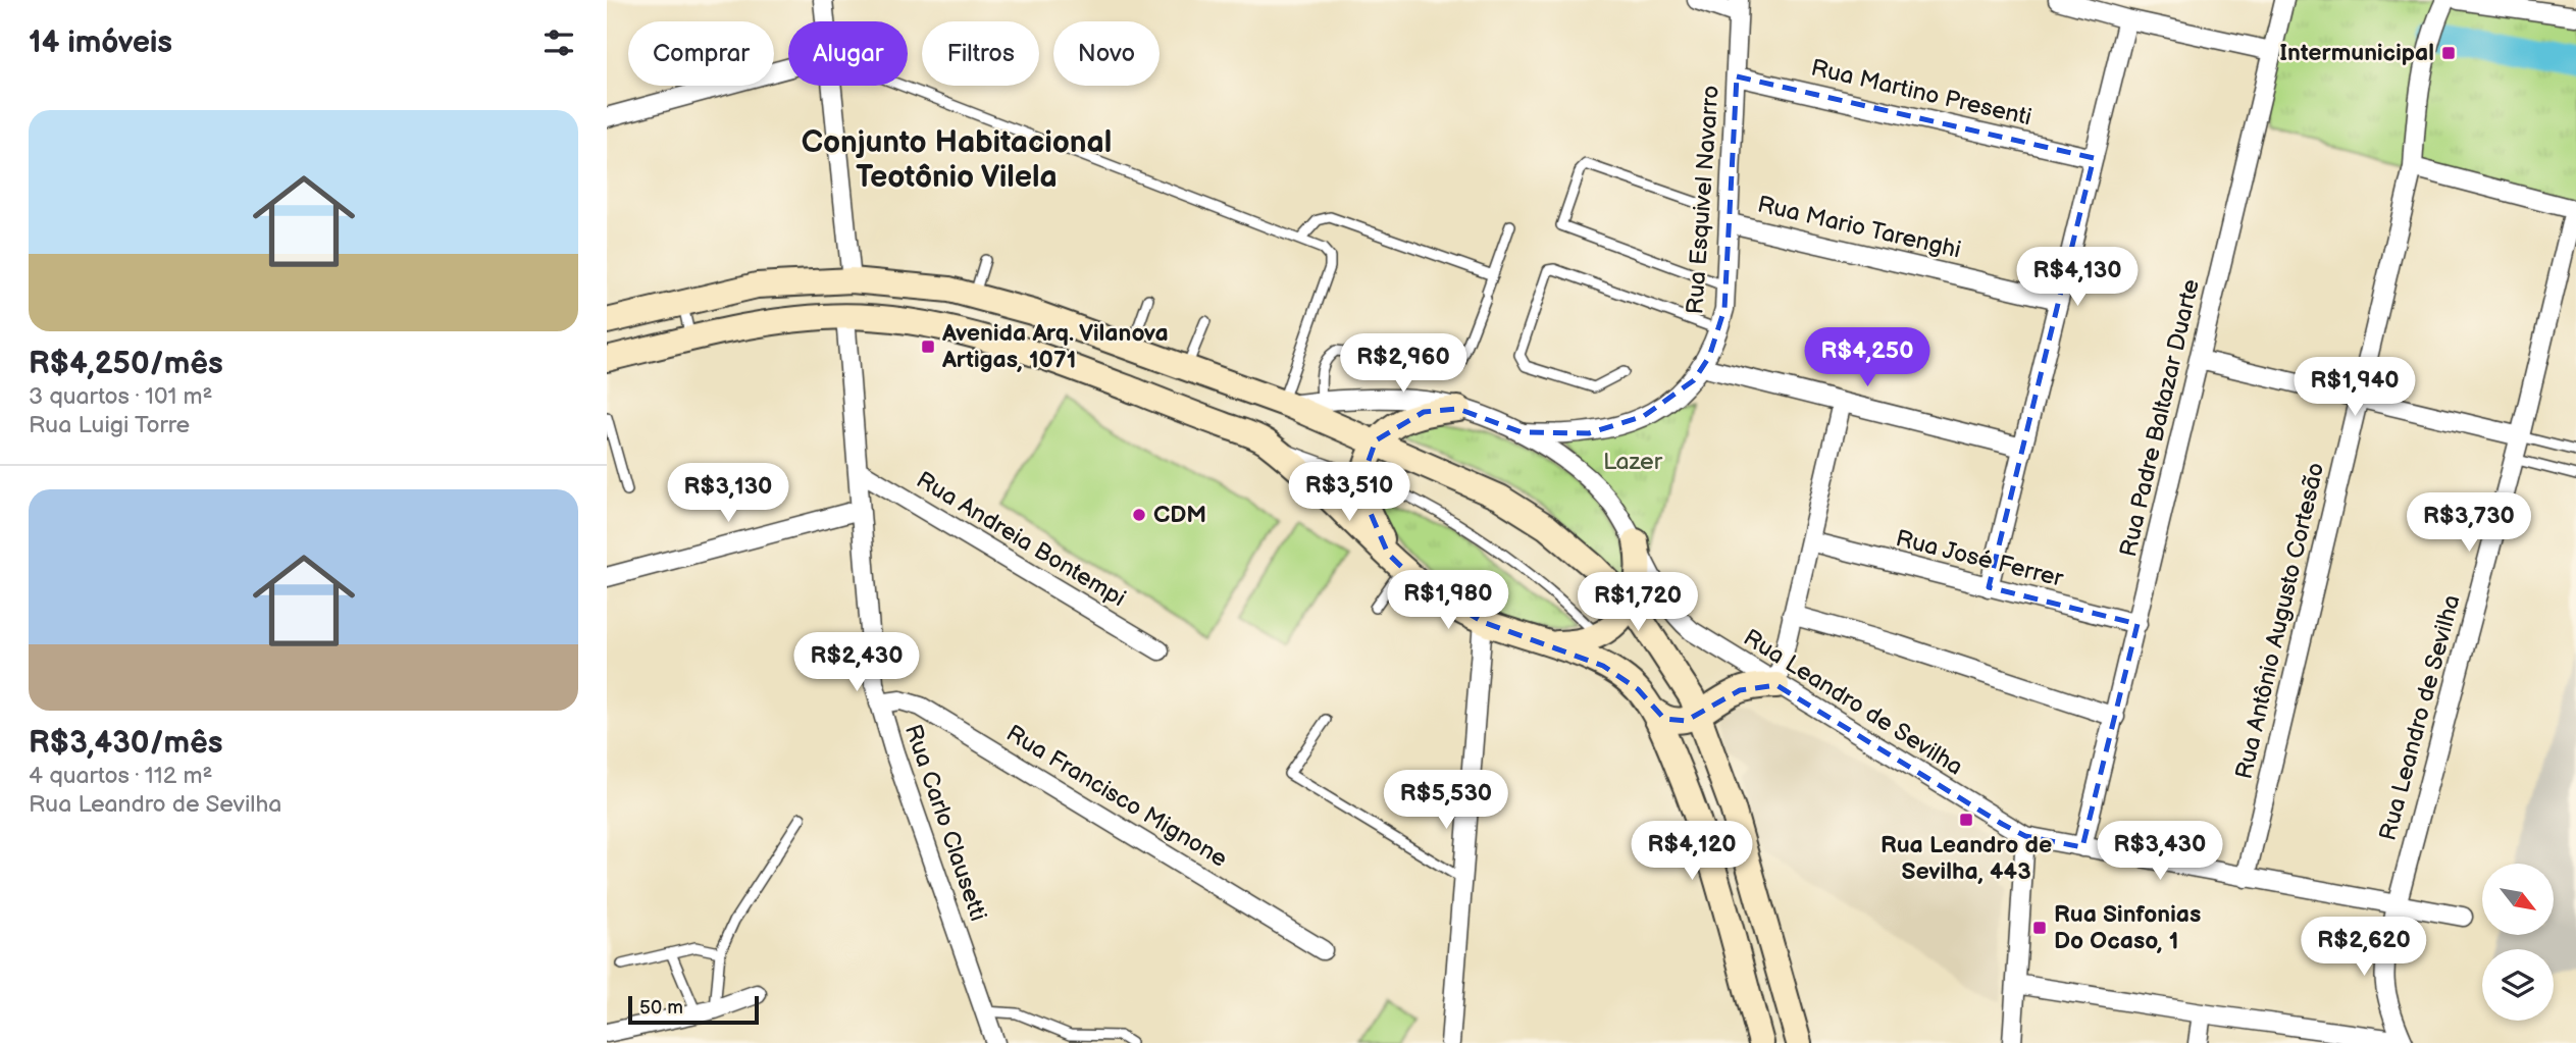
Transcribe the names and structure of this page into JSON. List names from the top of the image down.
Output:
{
  "streets": {
    "street": [
      "Rua Martino Presenti",
      "Rua Esquivel Navarro",
      "Rua Mario Tarenghi",
      "Rua Padre Baltazar Duarte",
      "Rua Andreia Bontempi",
      "Rua José Ferrer",
      "Rua Antônio Augusto Cortesão",
      "Rua Leandro de Sevilha",
      "Rua Francisco Mignone",
      "Rua Carlo Clausetti"
    ]
  },
  "crossings": [
    ["Rua Martino Presenti", "Rua Esquivel Navarro"],
    ["Rua Esquivel Navarro", "Rua Mario Tarenghi"],
    ["Rua Esquivel Navarro", "Rua Leandro de Sevilha"],
    ["Rua Padre Baltazar Duarte", "Rua José Ferrer"],
    ["Rua Padre Baltazar Duarte", "Rua Leandro de Sevilha"],
    ["Rua Andreia Bontempi", "Rua Carlo Clausetti"],
    ["Rua Antônio Augusto Cortesão", "Rua Leandro de Sevilha"],
    ["Rua Francisco Mignone", "Rua Carlo Clausetti"]
  ],
  "districts": ["Conjunto Habitacional Teotônio Vilela"],
  "parks": ["Lazer"],
  "places": {
    "transit": [
      "Intermunicipal",
      "Avenida Arq. Vilanova Artigas, 1071",
      "Rua Leandro de Sevilha, 443",
      "Rua Sinfonias Do Ocaso, 1"
    ],
    "other": ["CDM"]
  },
  "scale_bar": "50 m",
  "north": "bottom right",
  "page": {
    "heading": "14 imóveis",
    "chip": [
      "Comprar",
      "Alugar",
      "Filtros",
      "Novo"
    ],
    "list": [
      {
        "name": "R$4,250/mês",
        "note": "3 quartos · 101 m² · Rua Luigi Torre"
      },
      {
        "name": "R$3,430/mês",
        "note": "4 quartos · 112 m² · Rua Leandro de Sevilha"
      }
    ],
    "price": [
      "R$4,130",
      "R$4,250",
      "R$2,960",
      "R$1,940",
      "R$3,510",
      "R$3,130",
      "R$3,730",
      "R$1,980",
      "R$1,720",
      "R$2,430",
      "R$5,530",
      "R$4,120",
      "R$3,430",
      "R$2,620"
    ],
    "scale": "50 m"
  }
}
